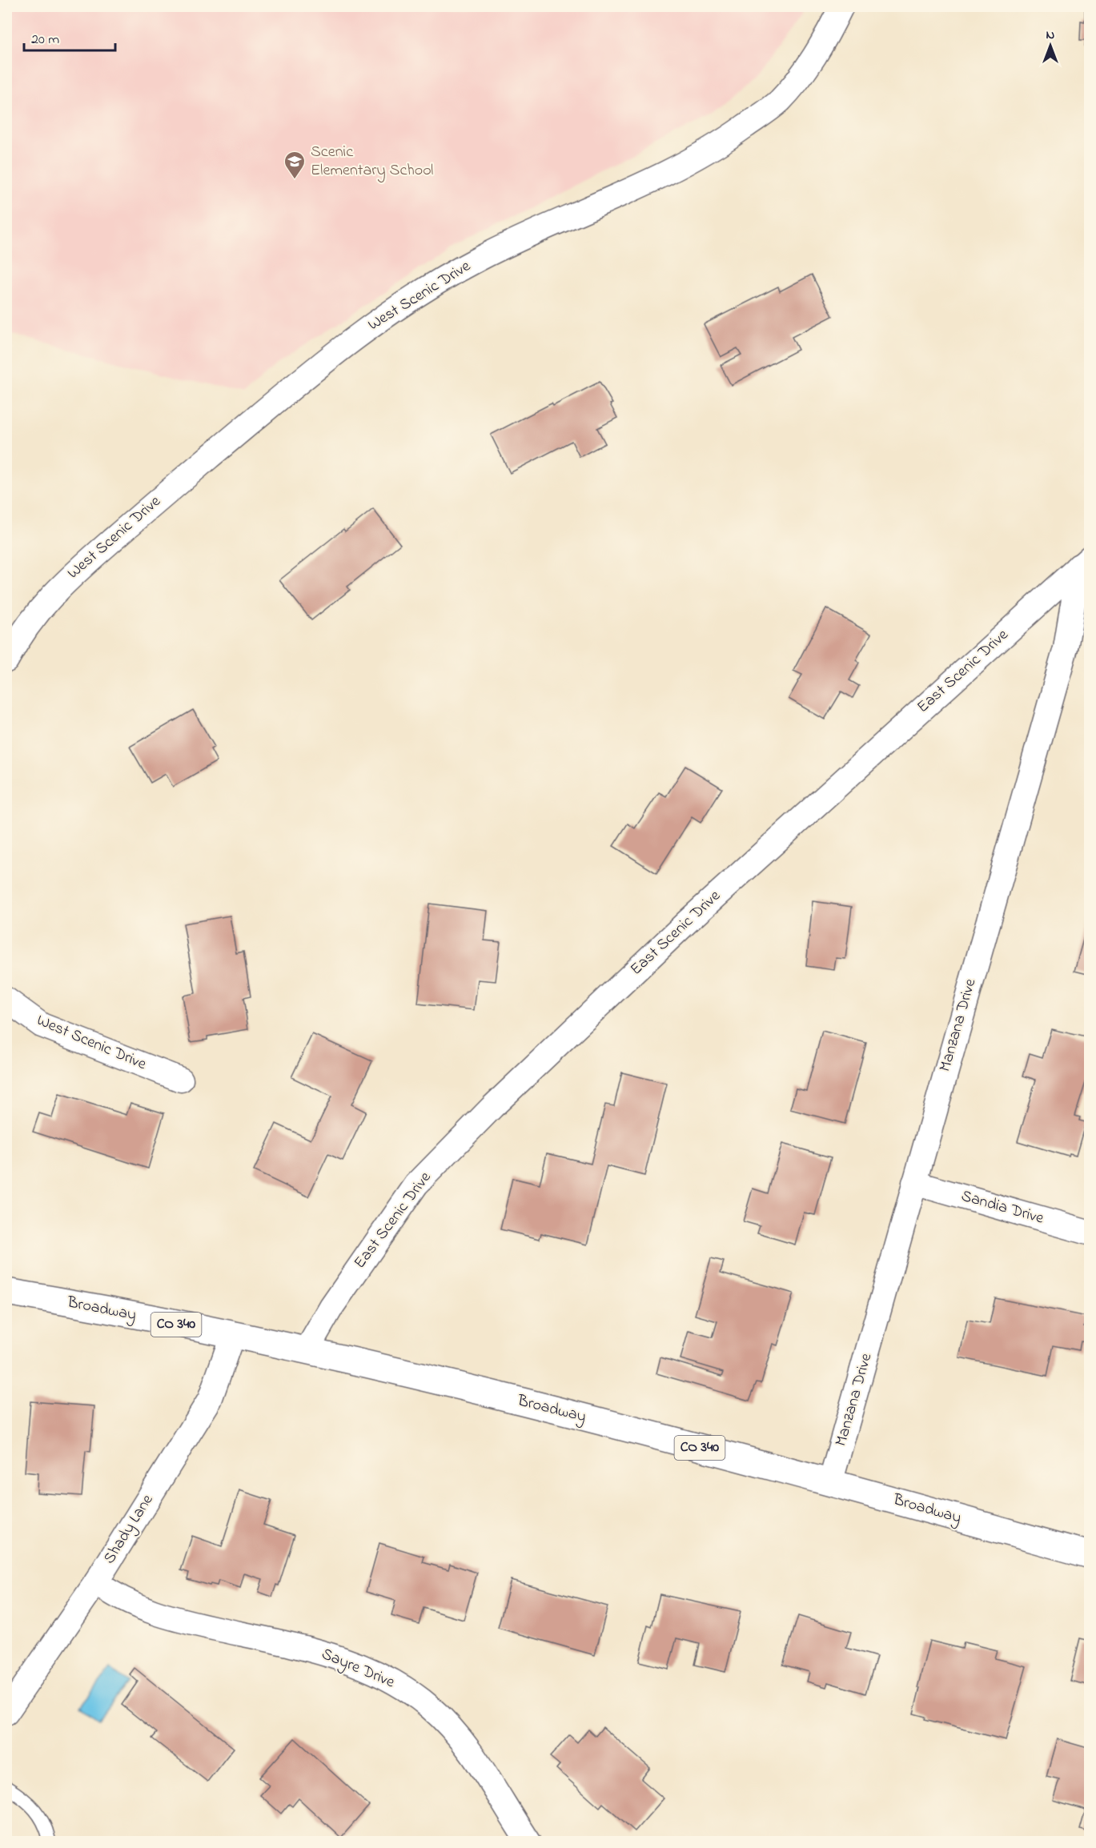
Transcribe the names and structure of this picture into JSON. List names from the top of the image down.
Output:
{
  "streets": {
    "main road": ["Broadway", "CO 340"],
    "street": [
      "West Scenic Drive",
      "East Scenic Drive",
      "Manzana Drive",
      "Sandia Drive",
      "Shady Lane",
      "Sayre Drive"
    ]
  },
  "crossings": [
    ["East Scenic Drive", "Manzana Drive"],
    ["East Scenic Drive", "Broadway"],
    ["Manzana Drive", "Sandia Drive"],
    ["Manzana Drive", "Broadway"],
    ["Broadway", "Shady Lane"],
    ["Shady Lane", "Sayre Drive"]
  ],
  "places": {
    "school or university": ["Scenic Elementary School"]
  },
  "scale_bar": "20 m",
  "north": "top"
}
